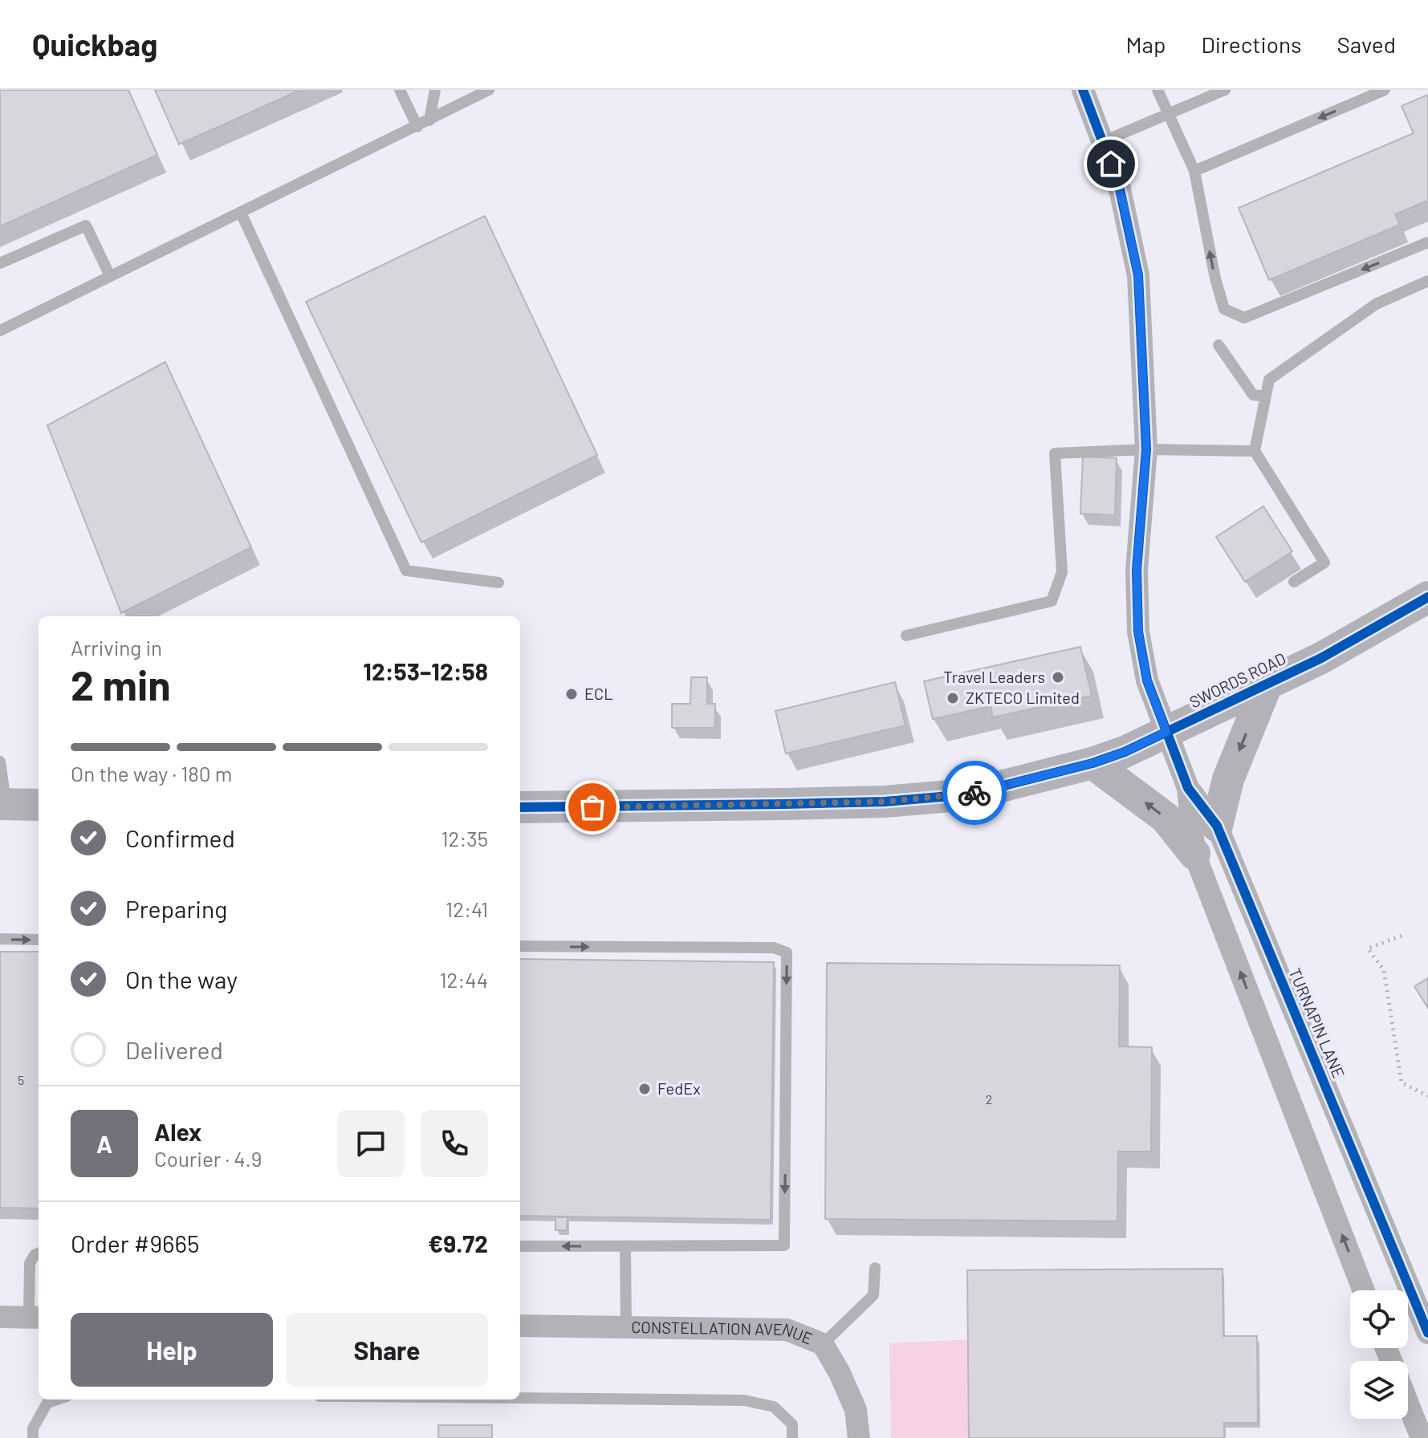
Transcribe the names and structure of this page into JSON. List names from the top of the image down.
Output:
{
  "streets": {
    "main road": ["SWORDS ROAD"],
    "street": ["TURNAPIN LANE", "CONSTELLATION AVENUE"]
  },
  "crossings": [
    ["SWORDS ROAD", "TURNAPIN LANE"]
  ],
  "places": [
    "Travel Leaders",
    "ECL",
    "ZKTECO Limited",
    "FedEx"
  ],
  "house_numbers": ["5", "2"],
  "page": {
    "header": "Quickbag",
    "nav": ["Map", "Directions", "Saved"],
    "heading": ["2 min", "Arriving in", "12:53–12:58"],
    "panel": [
      "Alex",
      "Courier · 4.9",
      "Order #9665",
      "€9.72"
    ],
    "bar": "On the way · 180 m",
    "list": [
      ["Confirmed", "12:35"],
      ["Preparing", "12:41"],
      ["On the way", "12:44"],
      "Delivered"
    ],
    "round": "A",
    "buttons": ["Help", "Share"]
  }
}
